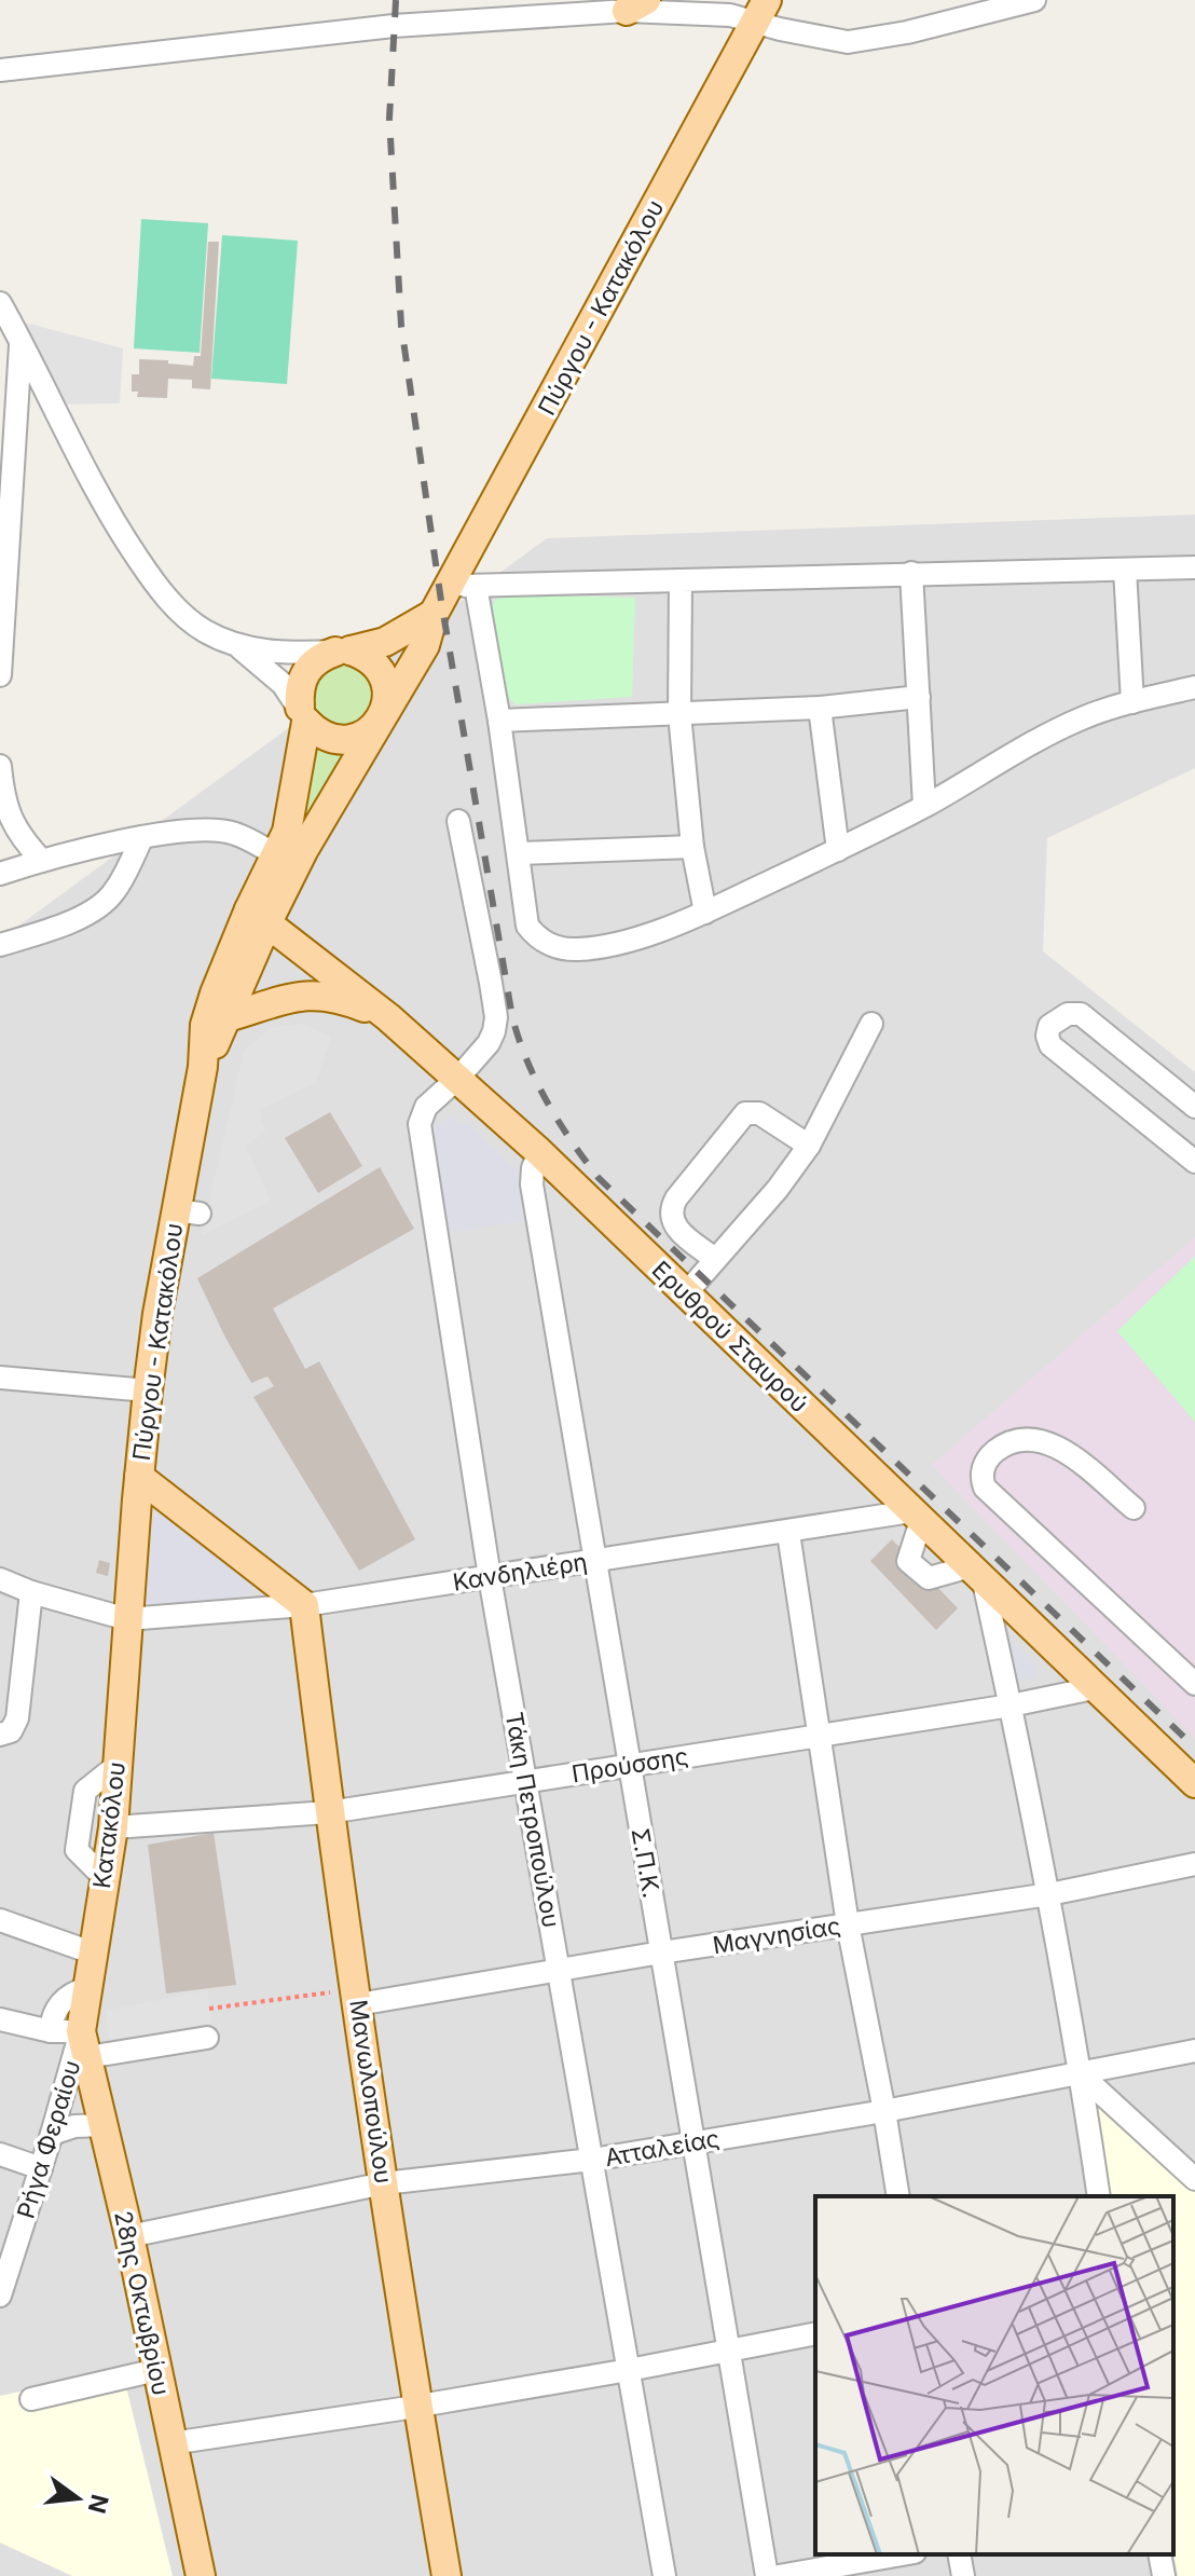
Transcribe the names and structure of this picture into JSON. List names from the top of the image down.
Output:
{
  "streets": {
    "main road": [
      "Πύργου - Κατακόλου",
      "Ερυθρού Σταυρού",
      "Κατακόλου",
      "Μανωλοπούλου",
      "28ης Οκτωβρίου"
    ],
    "street": [
      "Κανδηλιέρη",
      "Προύσσης",
      "Τάκη Πετροπούλου",
      "Σ.Π.Κ.",
      "Μαγνησίας",
      "Ρήγα Φεραίου",
      "Ατταλείας"
    ]
  },
  "crossings": [
    ["Πύργου - Κατακόλου", "Ερυθρού Σταυρού"],
    ["Πύργου - Κατακόλου", "Κανδηλιέρη"],
    ["Πύργου - Κατακόλου", "Κατακόλου"],
    ["Ερυθρού Σταυρού", "Κανδηλιέρη"],
    ["Ερυθρού Σταυρού", "Προύσσης"],
    ["Ερυθρού Σταυρού", "Τάκη Πετροπούλου"],
    ["Ερυθρού Σταυρού", "Σ.Π.Κ."],
    ["Κανδηλιέρη", "Τάκη Πετροπούλου"],
    ["Κανδηλιέρη", "Κατακόλου"],
    ["Κανδηλιέρη", "Σ.Π.Κ."],
    ["Κανδηλιέρη", "Μανωλοπούλου"],
    ["Προύσσης", "Τάκη Πετροπούλου"],
    ["Προύσσης", "Κατακόλου"],
    ["Προύσσης", "Σ.Π.Κ."],
    ["Προύσσης", "Μανωλοπούλου"],
    ["Τάκη Πετροπούλου", "Μαγνησίας"],
    ["Τάκη Πετροπούλου", "Ατταλείας"],
    ["Κατακόλου", "Ρήγα Φεραίου"],
    ["Κατακόλου", "28ης Οκτωβρίου"],
    ["Σ.Π.Κ.", "Μαγνησίας"],
    ["Σ.Π.Κ.", "Ατταλείας"],
    ["Μαγνησίας", "Μανωλοπούλου"],
    ["Μανωλοπούλου", "Ατταλείας"],
    ["Ρήγα Φεραίου", "28ης Οκτωβρίου"],
    ["Ατταλείας", "28ης Οκτωβρίου"]
  ],
  "north": "right"
}
